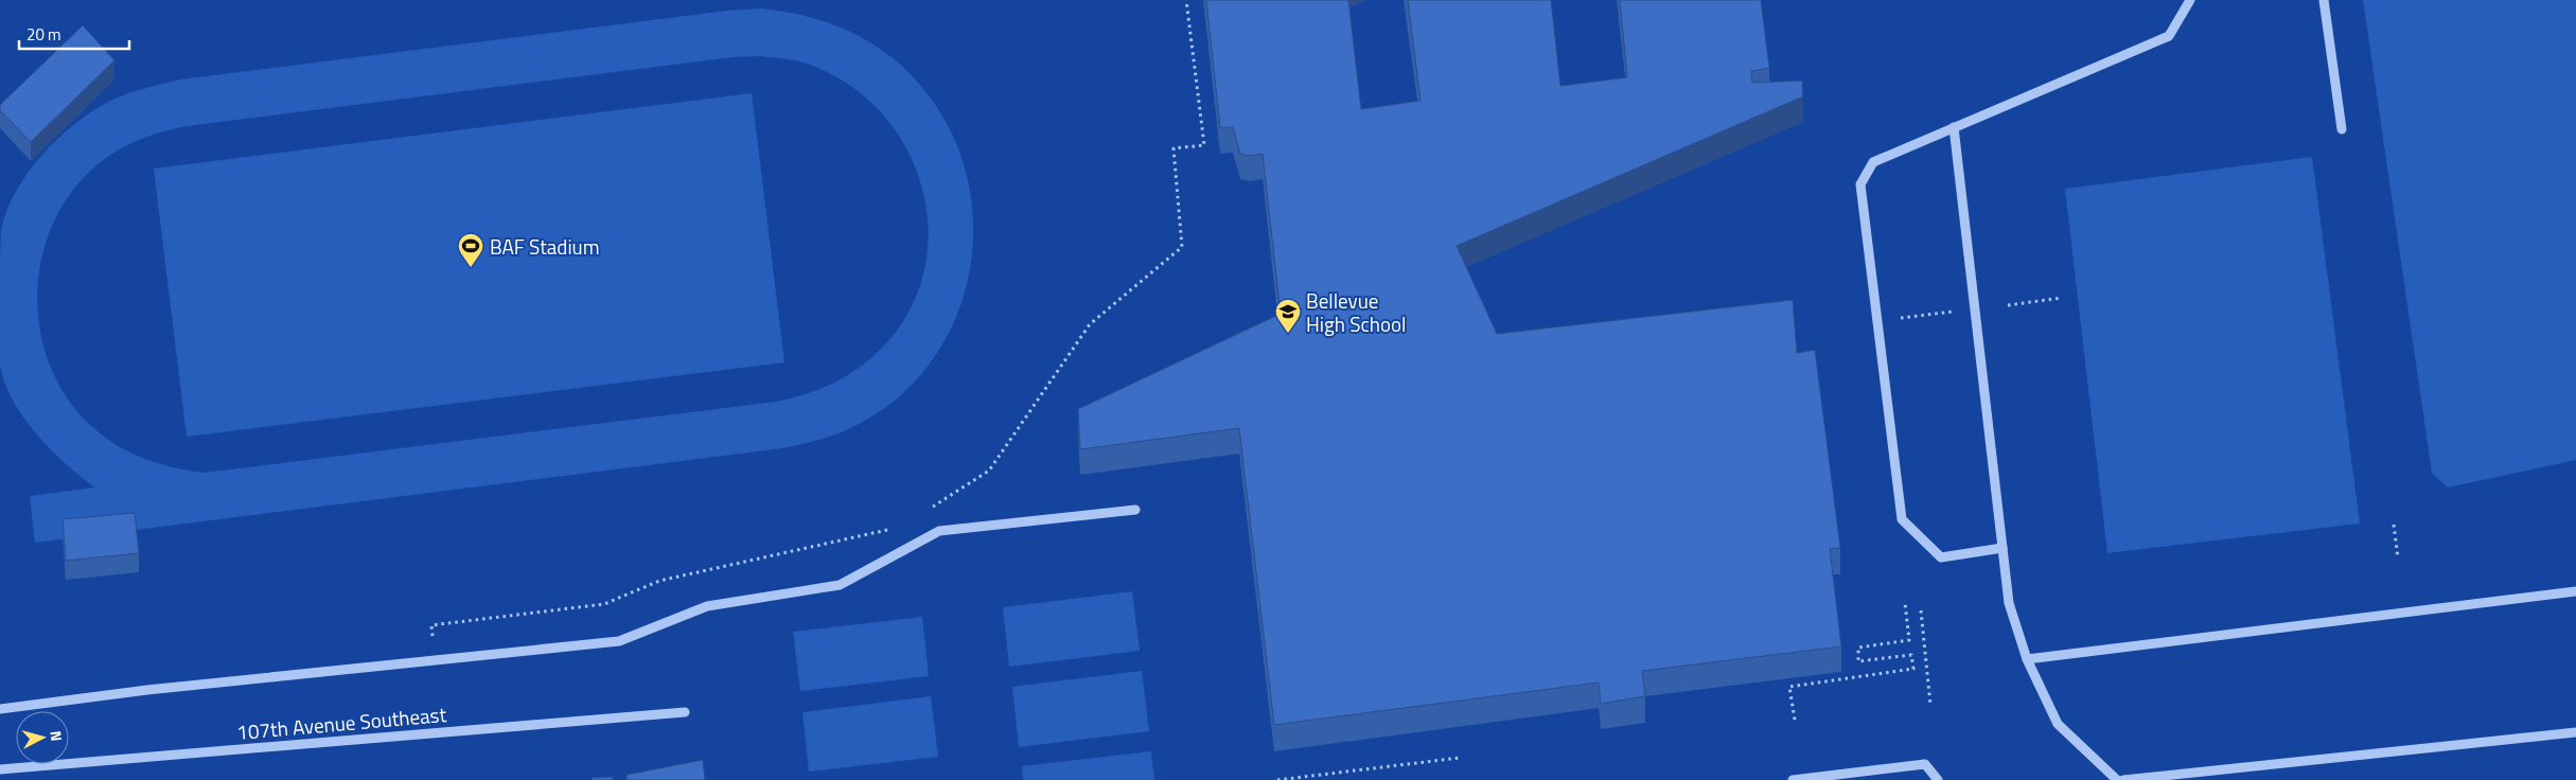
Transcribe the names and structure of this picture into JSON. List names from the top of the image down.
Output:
{
  "streets": {
    "street": ["107th Avenue Southeast"]
  },
  "places": {
    "sports": ["BAF Stadium"],
    "school or university": ["Bellevue High School"]
  },
  "scale_bar": "20 m",
  "north": "right"
}
